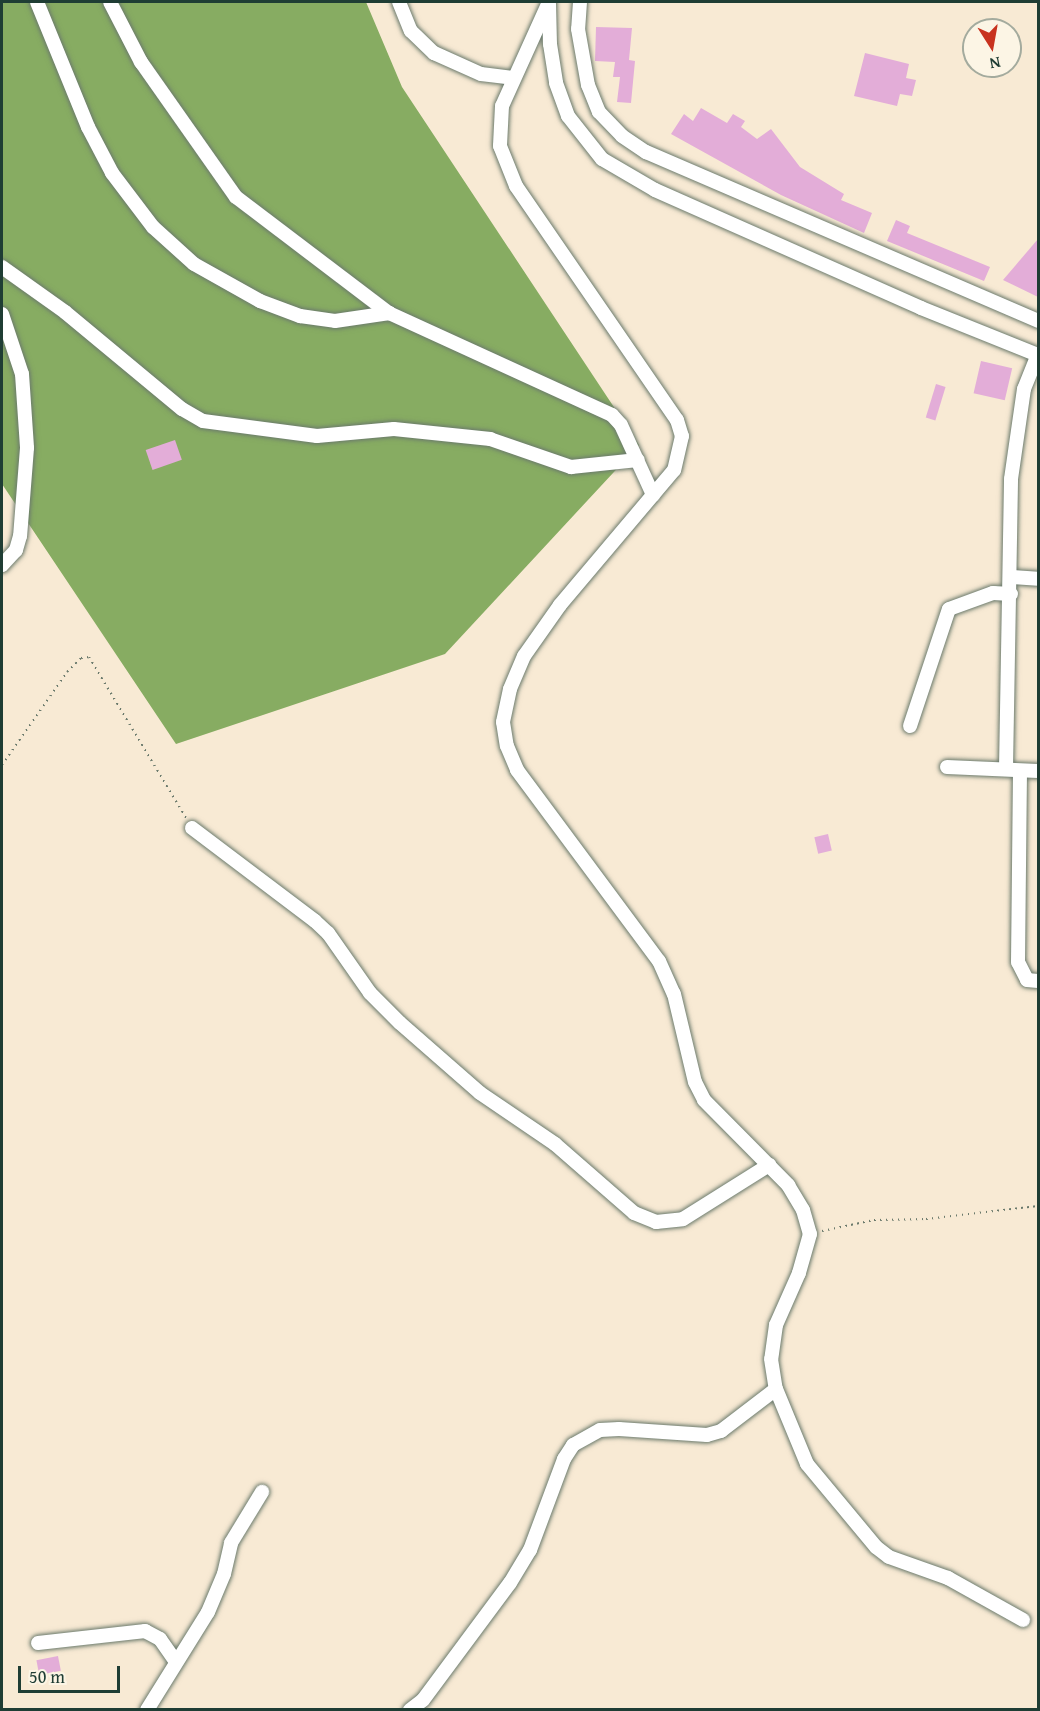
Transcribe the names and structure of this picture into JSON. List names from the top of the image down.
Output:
{
  "scale_bar": "50 m",
  "north": "bottom"
}
